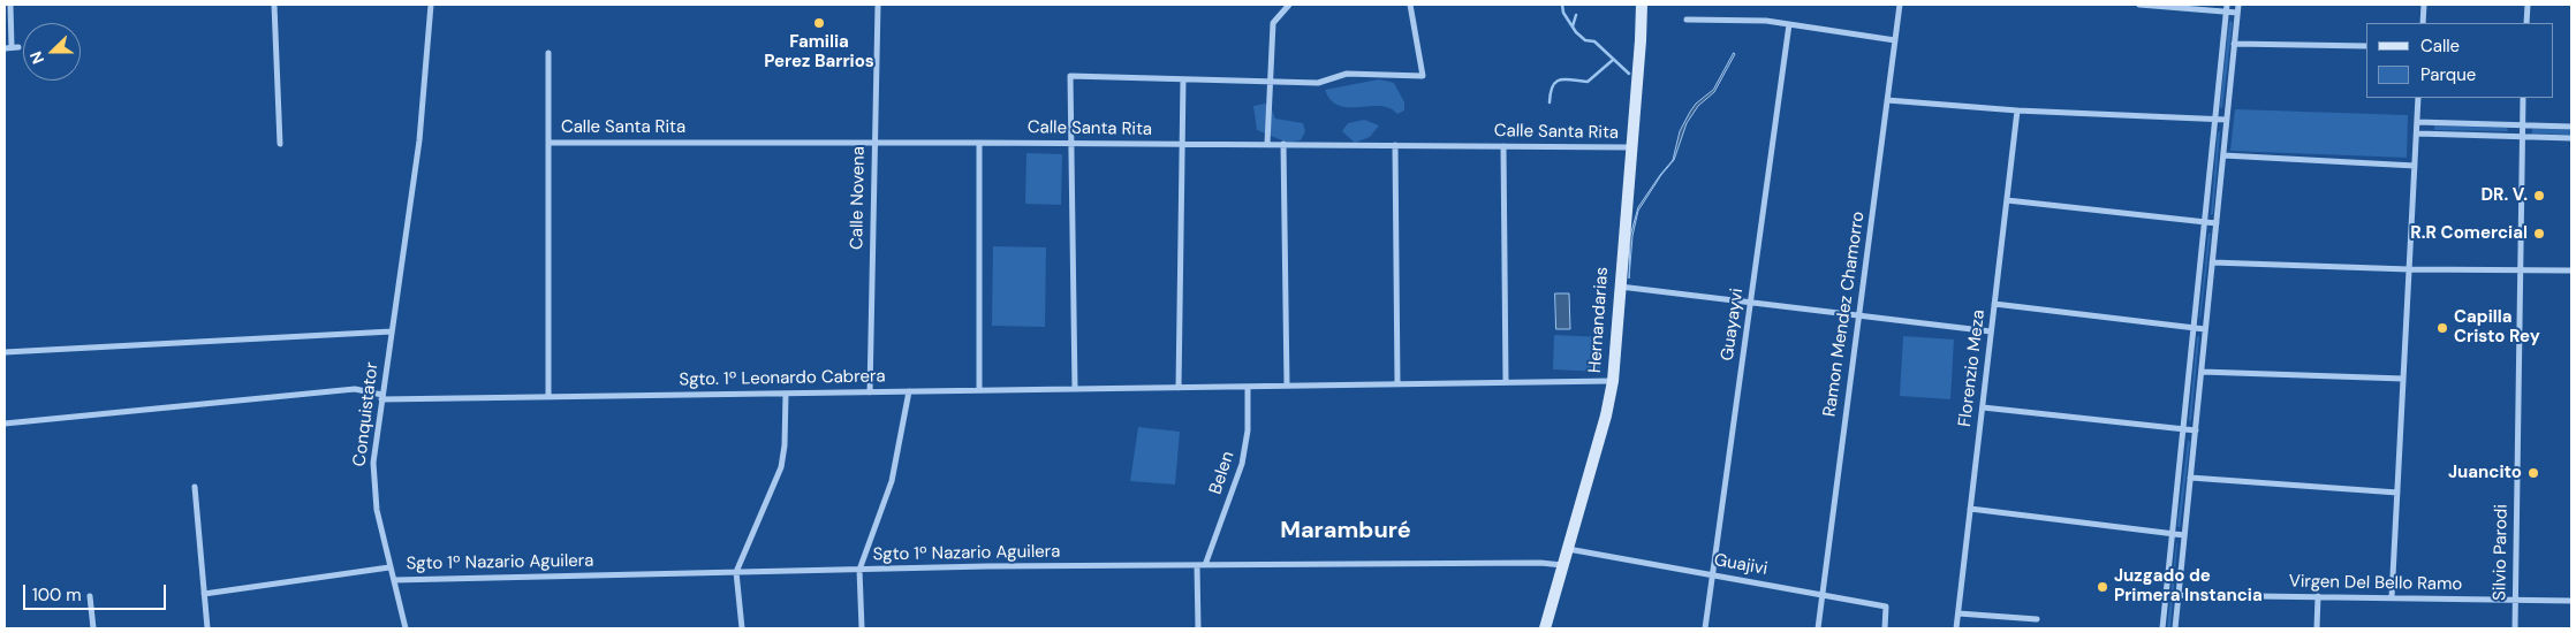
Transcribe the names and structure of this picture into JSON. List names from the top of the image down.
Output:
{
  "streets": {
    "street": [
      "Calle Santa Rita",
      "Calle Novena",
      "Ramon Mendez Chamorro",
      "Hernandarias",
      "Guayayvi",
      "Florenzio Meza",
      "Sgto. 1º Leonardo Cabrera",
      "Conquistator",
      "Belen",
      "Silvio Parodi",
      "Sgto 1º Nazario Aguilera",
      "Guajivi",
      "Virgen Del Bello Ramo"
    ]
  },
  "crossings": [
    ["Calle Santa Rita", "Calle Novena"],
    ["Calle Santa Rita", "Hernandarias"],
    ["Calle Novena", "Sgto. 1º Leonardo Cabrera"],
    ["Ramon Mendez Chamorro", "Guajivi"],
    ["Hernandarias", "Sgto. 1º Leonardo Cabrera"],
    ["Hernandarias", "Sgto 1º Nazario Aguilera"],
    ["Hernandarias", "Guajivi"],
    ["Guayayvi", "Guajivi"],
    ["Sgto. 1º Leonardo Cabrera", "Conquistator"],
    ["Sgto. 1º Leonardo Cabrera", "Belen"],
    ["Conquistator", "Sgto 1º Nazario Aguilera"],
    ["Belen", "Sgto 1º Nazario Aguilera"],
    ["Silvio Parodi", "Virgen Del Bello Ramo"]
  ],
  "districts": ["Maramburé"],
  "places": [
    "Familia Perez Barrios",
    "DR. V.",
    "R.R Comercial",
    "Capilla Cristo Rey",
    "Juancito",
    "Juzgado de Primera Instancia"
  ],
  "legend": ["Calle", "Parque"],
  "scale_bar": "100 m",
  "north": "left"
}
